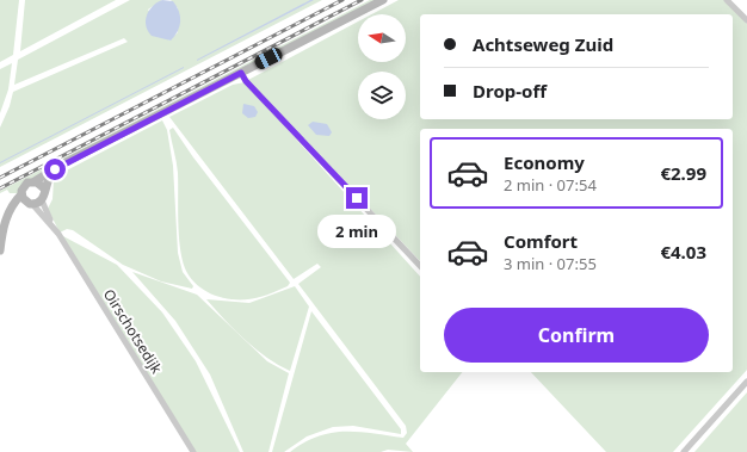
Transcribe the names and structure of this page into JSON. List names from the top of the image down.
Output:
{
  "streets": {
    "street": ["Oirschotsedijk"]
  },
  "north": "left",
  "page": {
    "banner": ["Achtseweg Zuid", "Drop-off"],
    "list": [
      {
        "name": "Economy",
        "note": "2 min · 07:54",
        "value": "€2.99"
      },
      {
        "name": "Comfort",
        "note": "3 min · 07:55",
        "value": "€4.03"
      }
    ],
    "bubble": "2 min",
    "buttons": "Confirm"
  }
}
